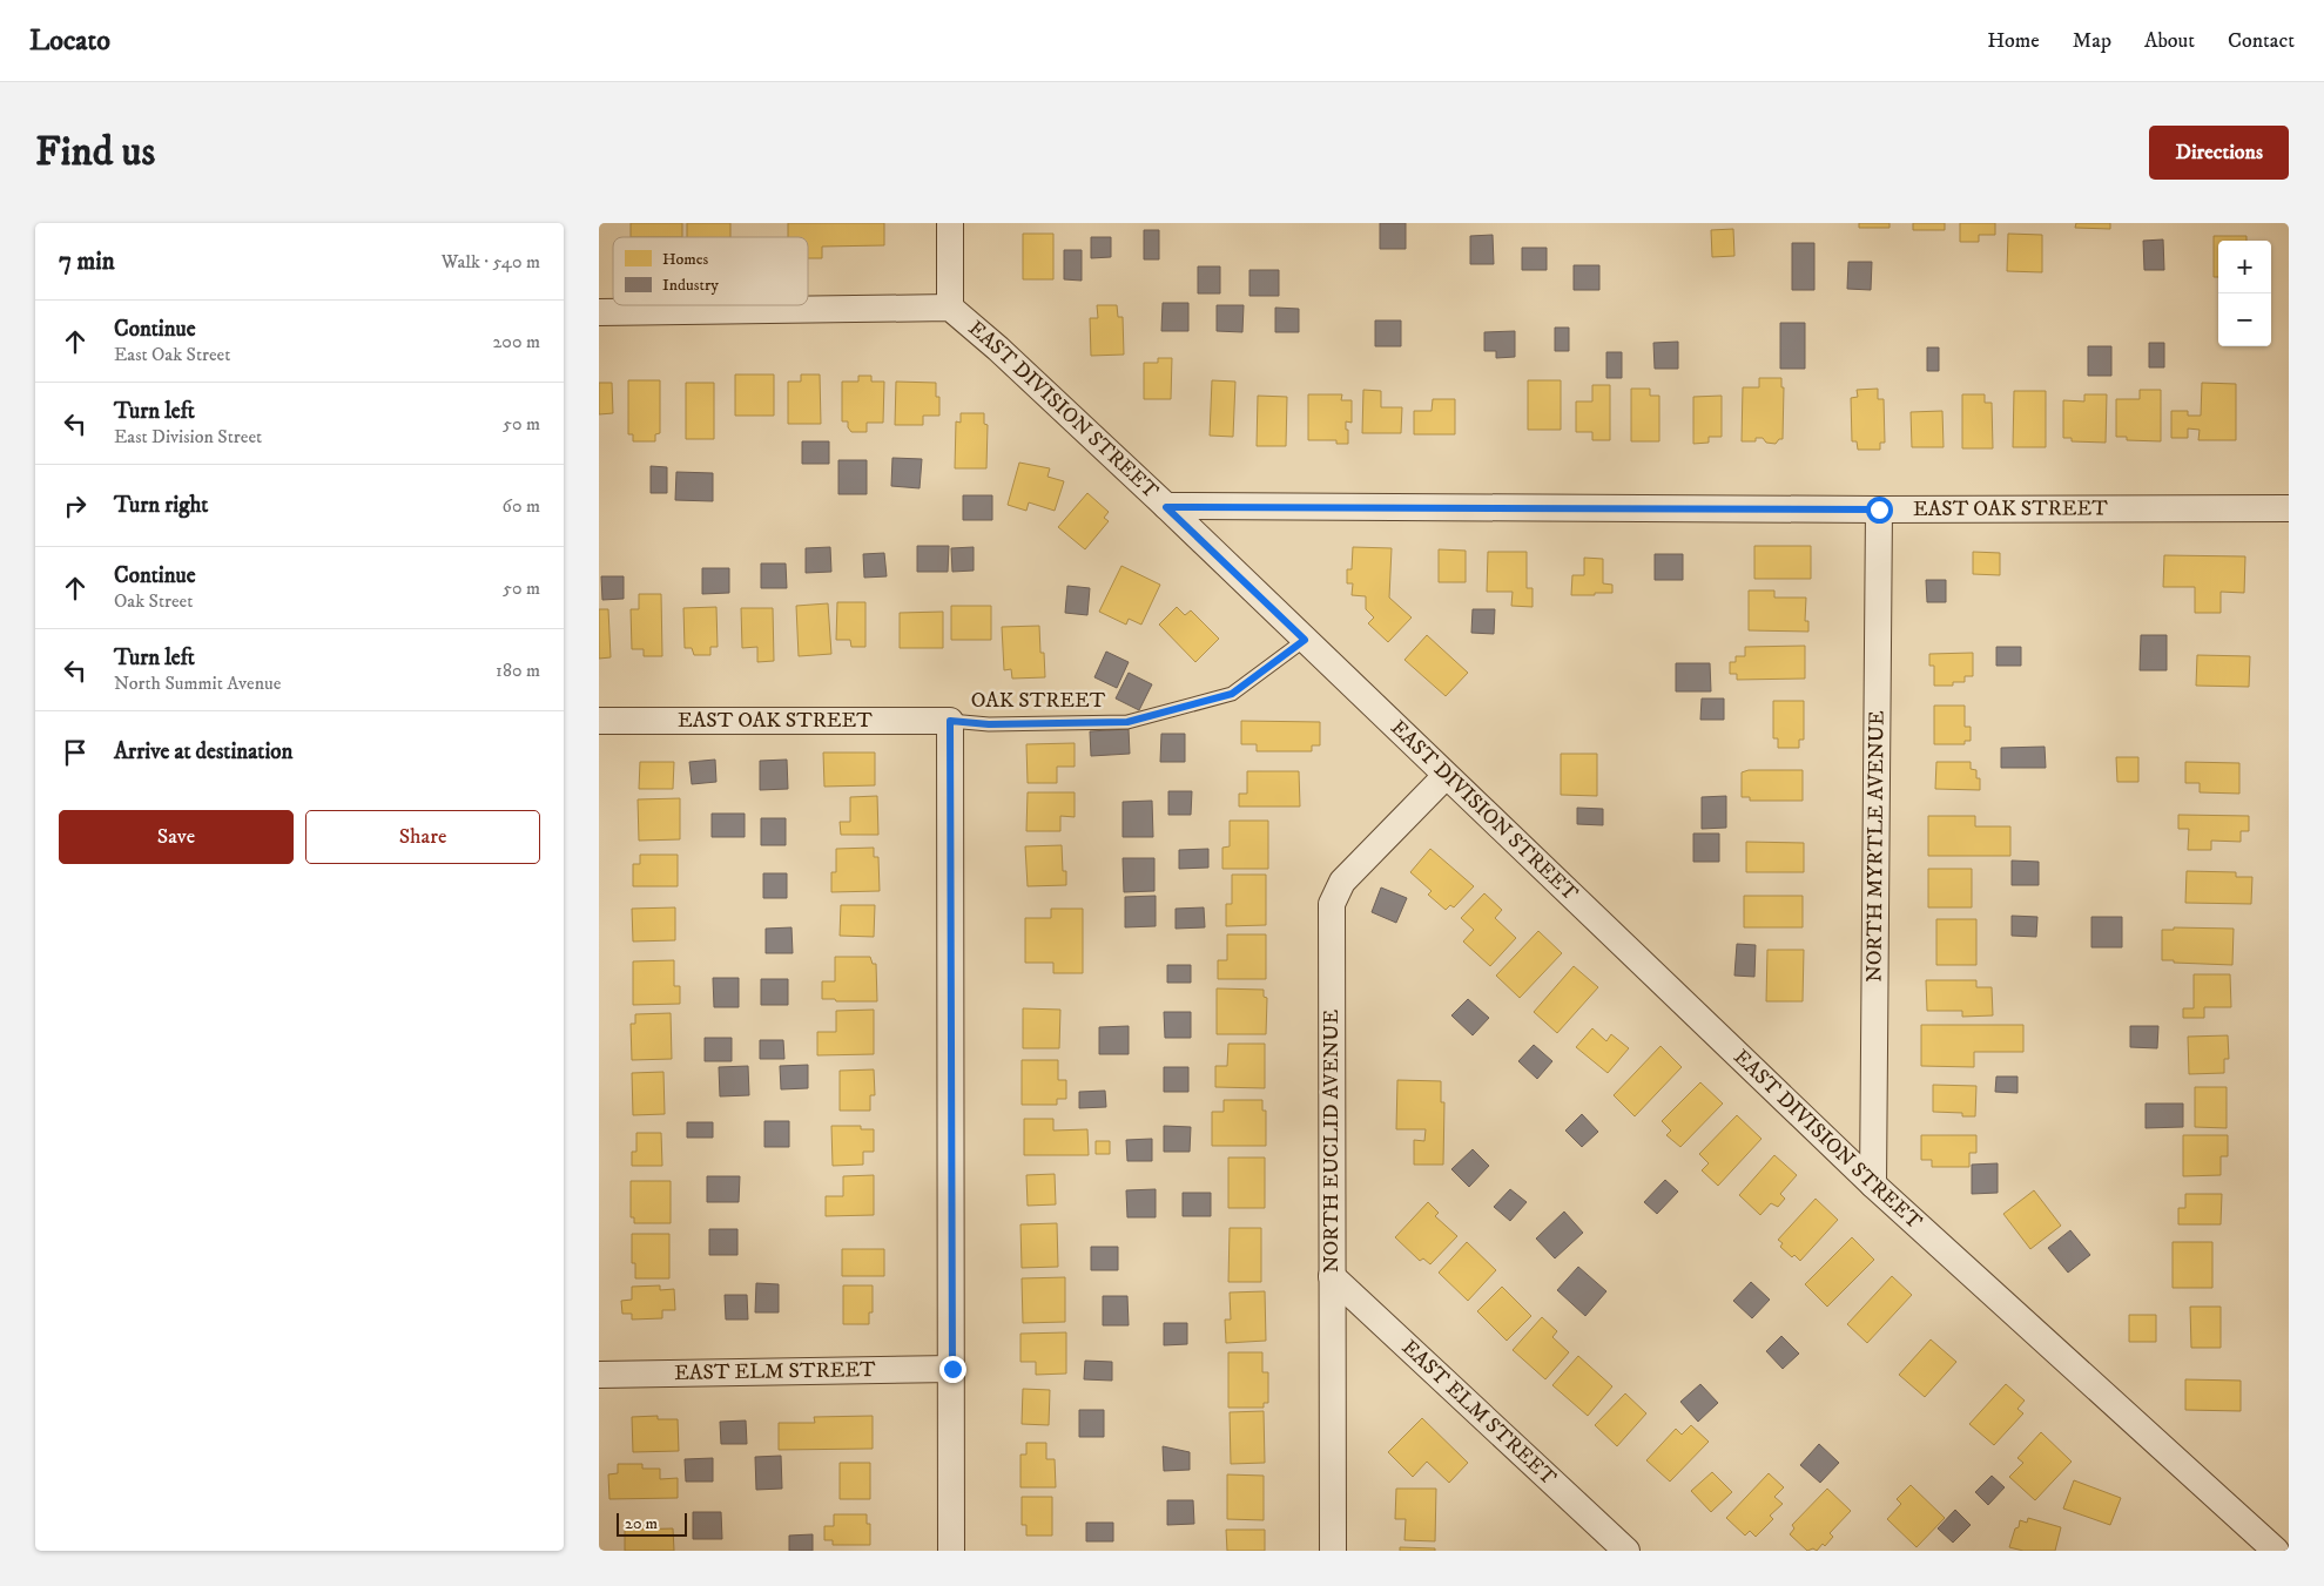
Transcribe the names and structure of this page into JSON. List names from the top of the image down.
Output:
{
  "streets": {
    "street": [
      "EAST DIVISION STREET",
      "EAST OAK STREET",
      "NORTH MYRTLE AVENUE",
      "NORTH EUCLID AVENUE",
      "EAST ELM STREET"
    ],
    "lane": ["OAK STREET"]
  },
  "crossings": [
    ["EAST DIVISION STREET", "EAST OAK STREET"],
    ["EAST DIVISION STREET", "OAK STREET"],
    ["EAST DIVISION STREET", "NORTH MYRTLE AVENUE"],
    ["EAST DIVISION STREET", "NORTH EUCLID AVENUE"],
    ["EAST OAK STREET", "OAK STREET"],
    ["EAST OAK STREET", "NORTH MYRTLE AVENUE"],
    ["NORTH EUCLID AVENUE", "EAST ELM STREET"]
  ],
  "legend": ["Homes", "Industry"],
  "scale_bar": "20 m",
  "page": {
    "header": "Locato",
    "nav": [
      "Home",
      "Map",
      "About",
      "Contact"
    ],
    "buttons": [
      "Directions",
      ["Save", "Share"]
    ],
    "title": "Find us",
    "heading": ["7 min", "Walk · 540 m"],
    "map_buttons": ["+", "−"],
    "list": [
      ["Continue", "East Oak Street", "200 m"],
      ["Turn left", "East Division Street", "50 m"],
      ["Turn right", "60 m"],
      ["Continue", "Oak Street", "50 m"],
      ["Turn left", "North Summit Avenue", "180 m"],
      "Arrive at destination"
    ],
    "scale": "20 m"
  }
}
